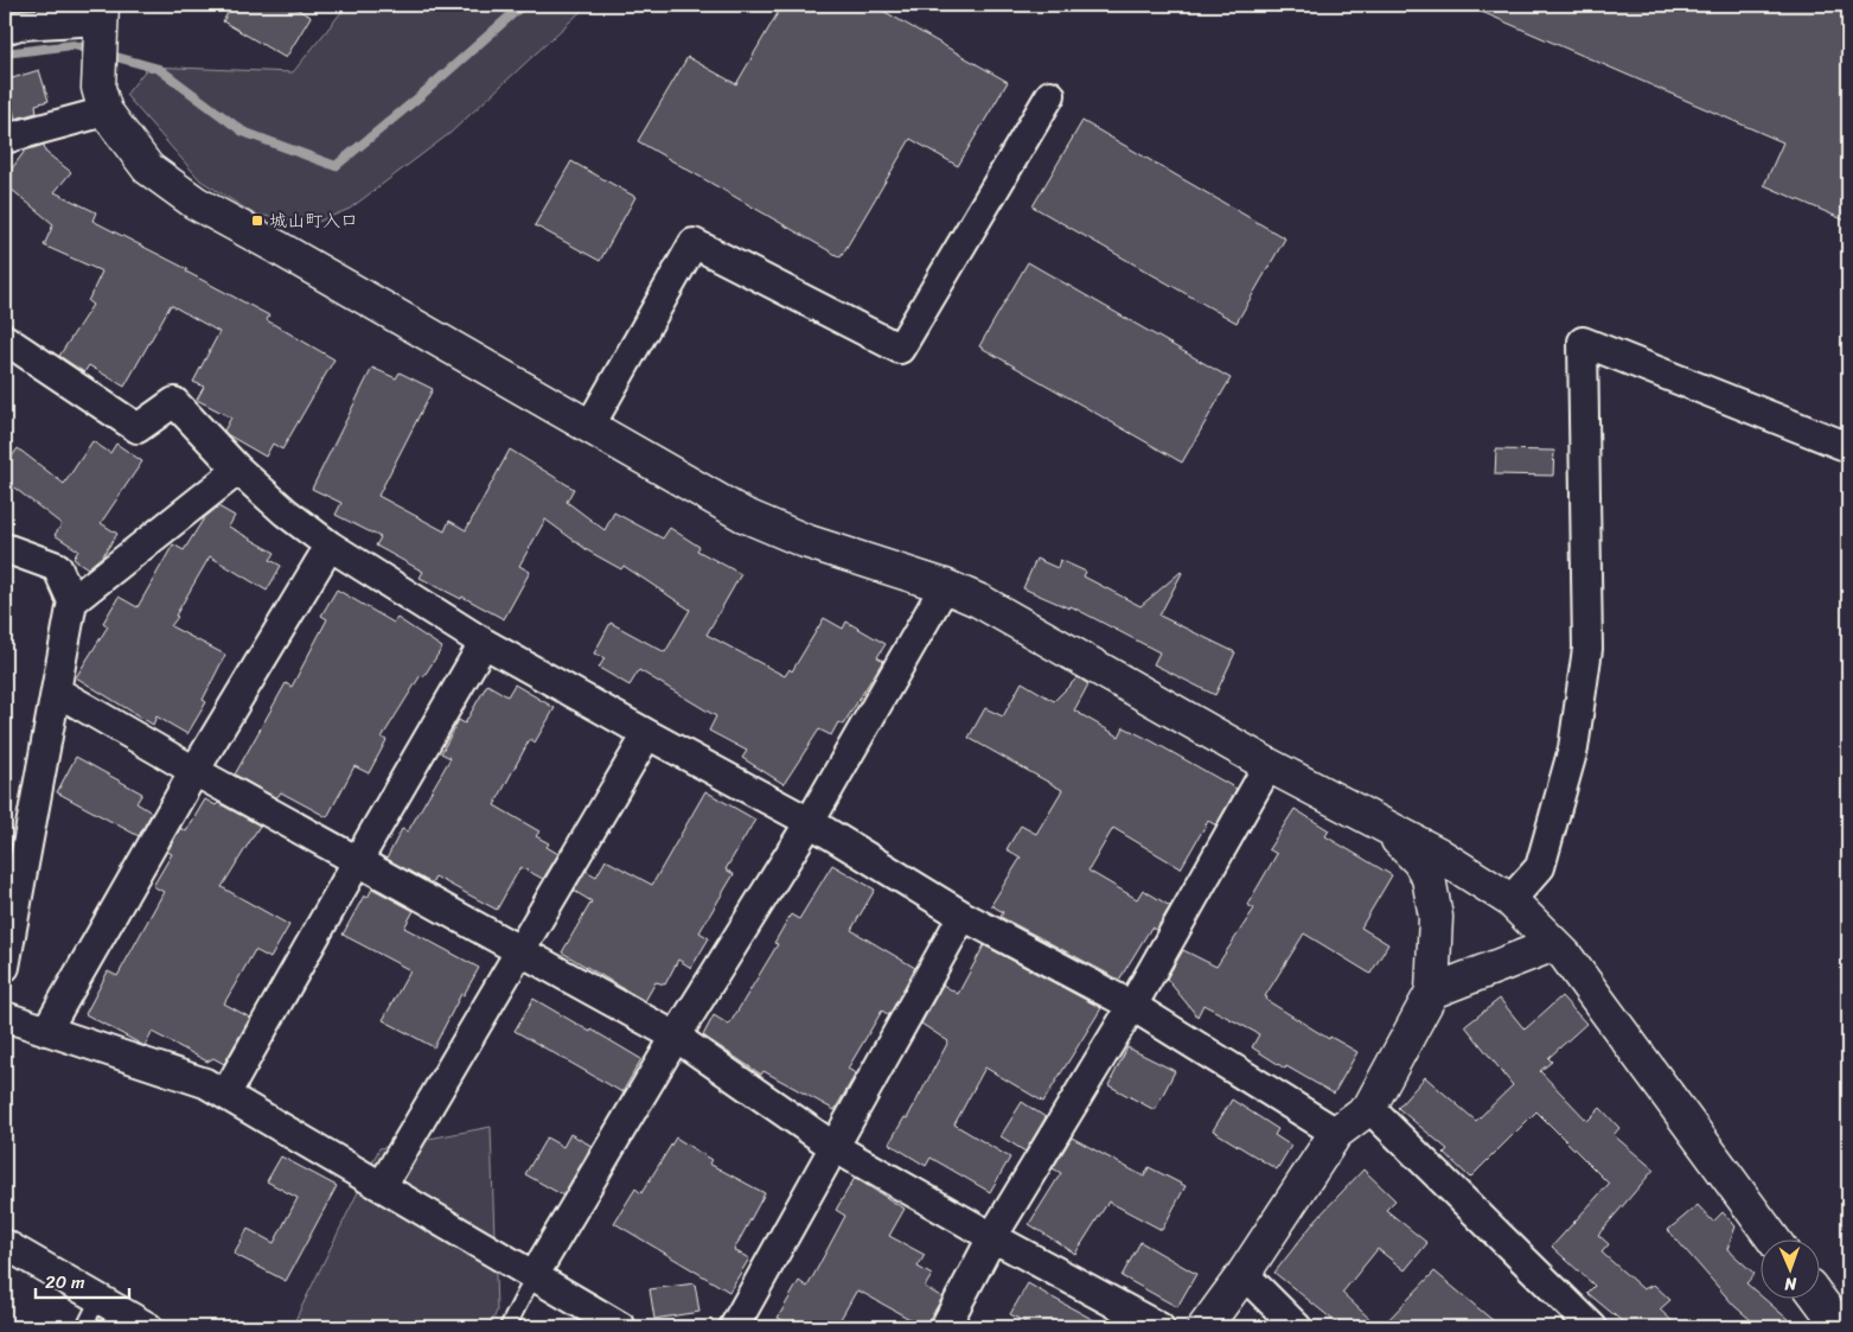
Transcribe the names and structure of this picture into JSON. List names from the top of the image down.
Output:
{
  "places": {
    "transit": ["城山町入口"]
  },
  "scale_bar": "20 m",
  "north": "bottom"
}
